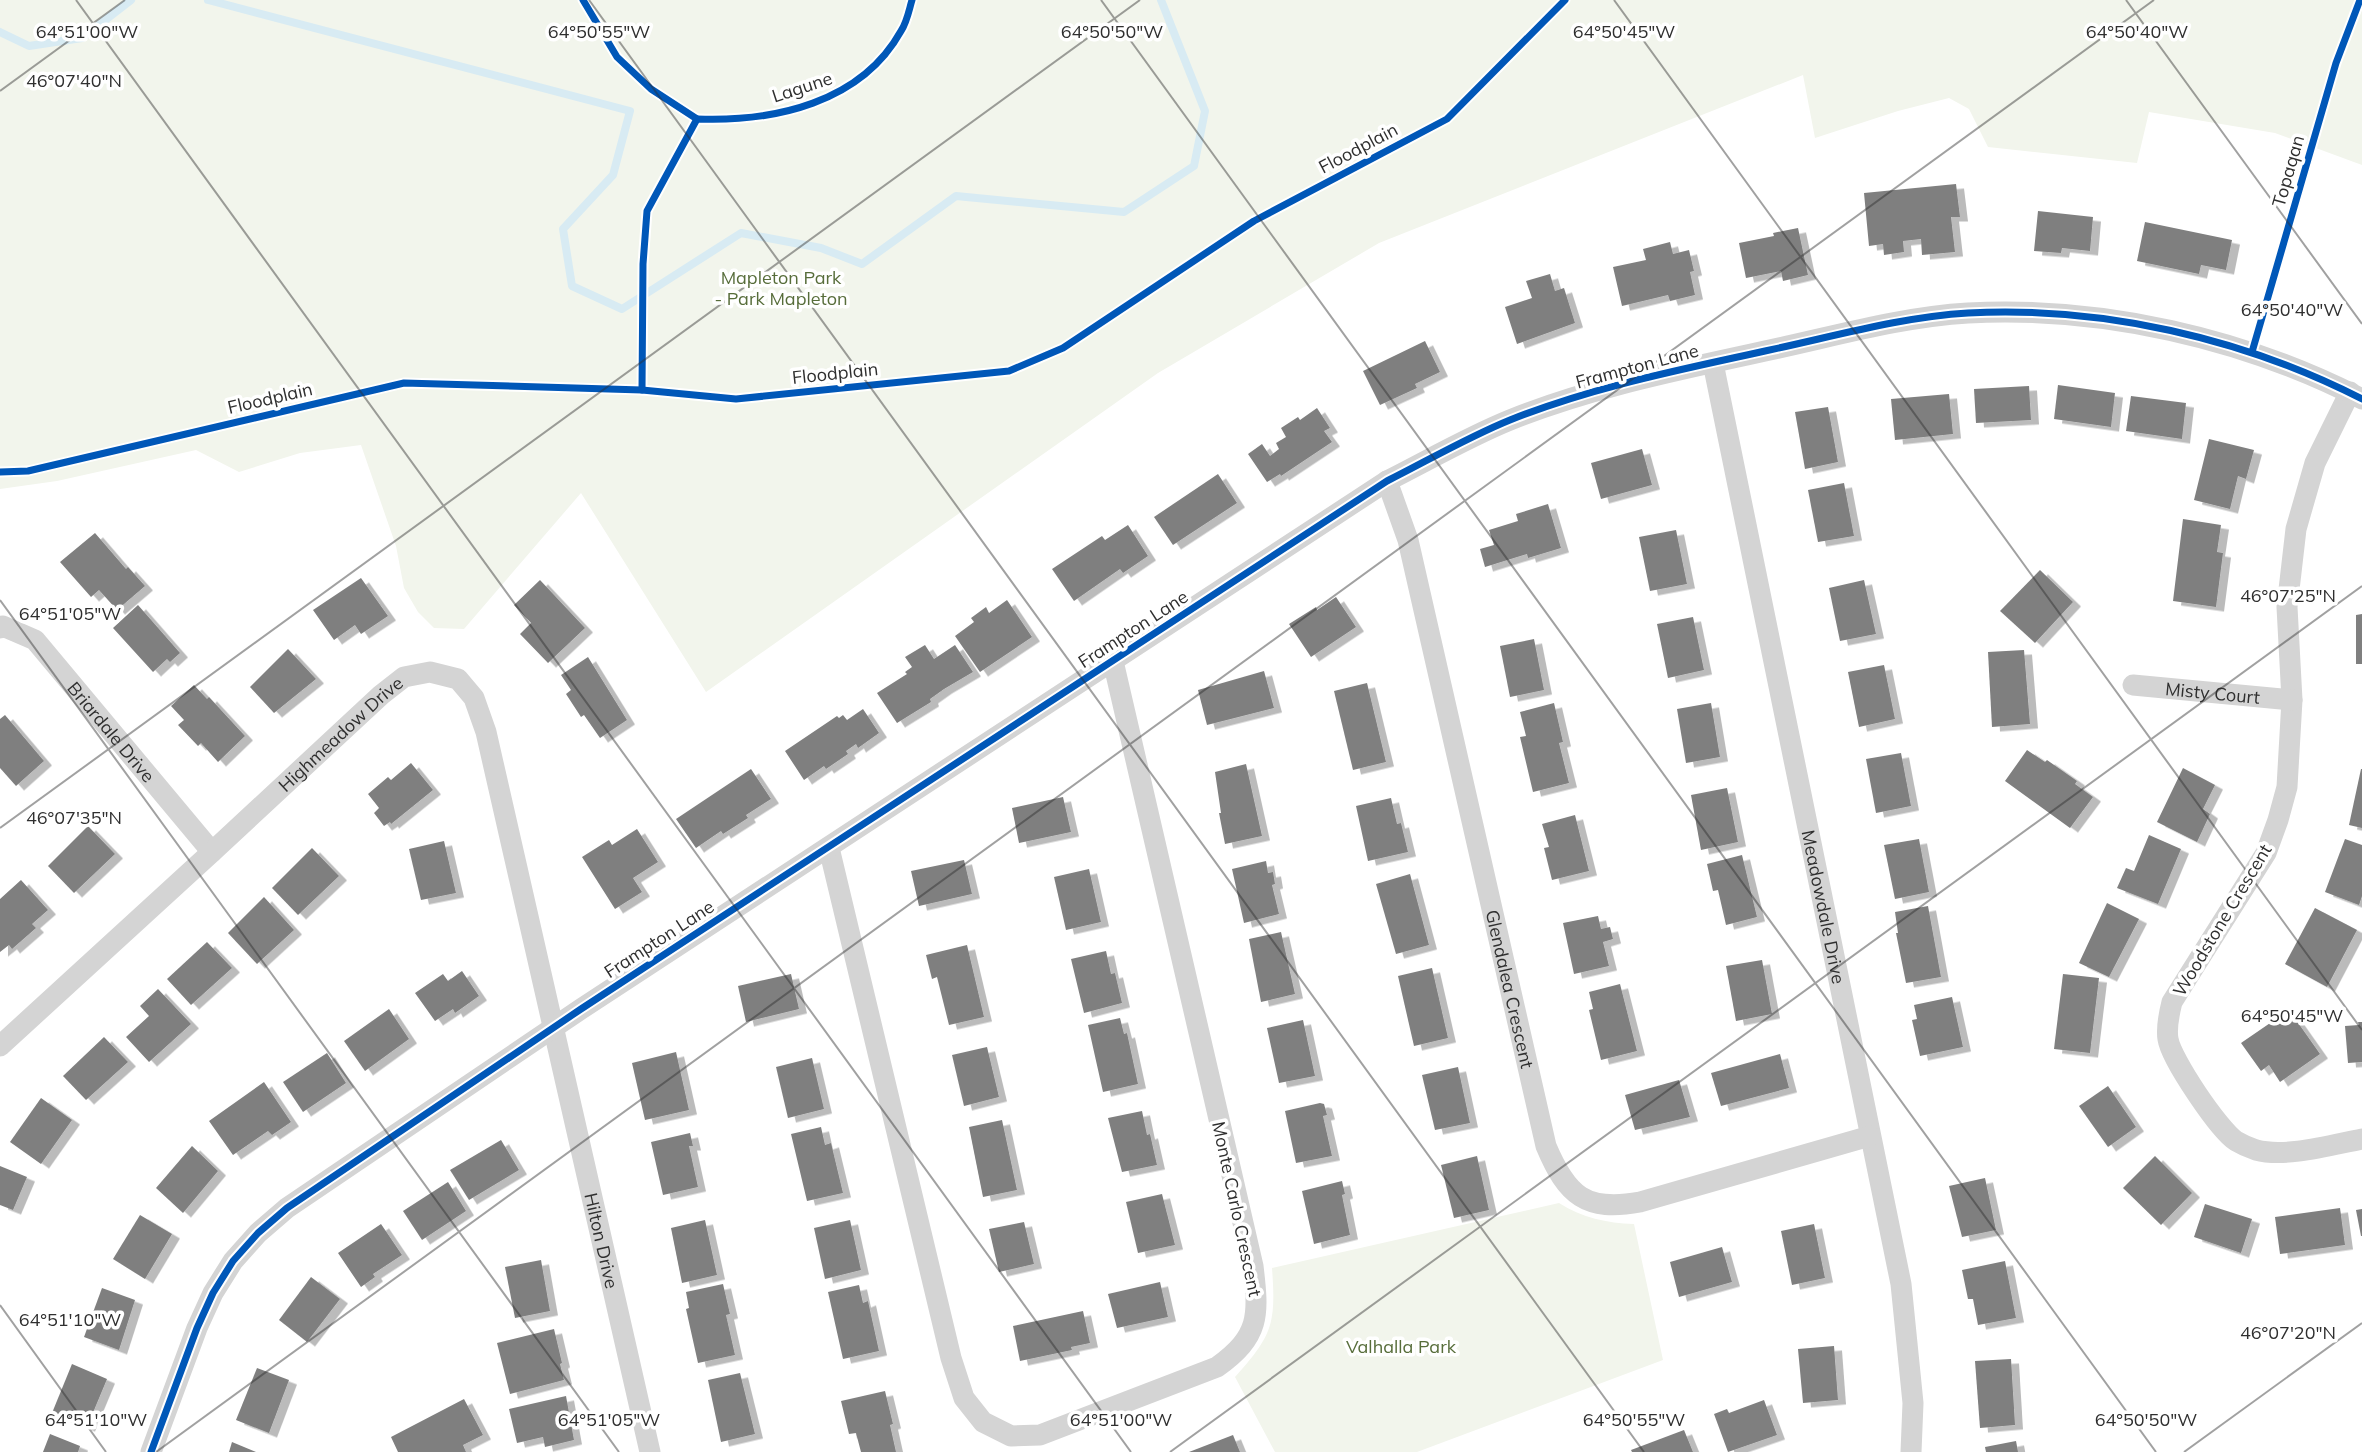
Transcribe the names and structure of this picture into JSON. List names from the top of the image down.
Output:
{
  "streets": {
    "street": [
      "Frampton Lane",
      "Misty Court",
      "Briardale Drive",
      "Highmeadow Drive",
      "Meadowdale Drive",
      "Woodstone Crescent",
      "Glendalea Crescent",
      "Monte Carlo Crescent",
      "Hilton Drive"
    ],
    "cycle path": ["Lagune", "Floodplain", "Topaqan"]
  },
  "crossings": [
    ["Frampton Lane", "Highmeadow Drive"],
    ["Frampton Lane", "Meadowdale Drive"],
    ["Frampton Lane", "Woodstone Crescent"],
    ["Frampton Lane", "Glendalea Crescent"],
    ["Frampton Lane", "Monte Carlo Crescent"],
    ["Frampton Lane", "Hilton Drive"],
    ["Misty Court", "Woodstone Crescent"],
    ["Briardale Drive", "Highmeadow Drive"],
    ["Highmeadow Drive", "Hilton Drive"],
    ["Meadowdale Drive", "Glendalea Crescent"]
  ],
  "parks": ["Mapleton Park - Park Mapleton", "Valhalla Park"],
  "coordinates": [
    "64°51'00\"W",
    "64°50'55\"W",
    "64°50'50\"W",
    "64°50'45\"W",
    "64°50'40\"W",
    "46°07'40\"N",
    "46°07'25\"N",
    "64°51'05\"W",
    "46°07'35\"N",
    "64°51'10\"W",
    "46°07'20\"N"
  ]
}
